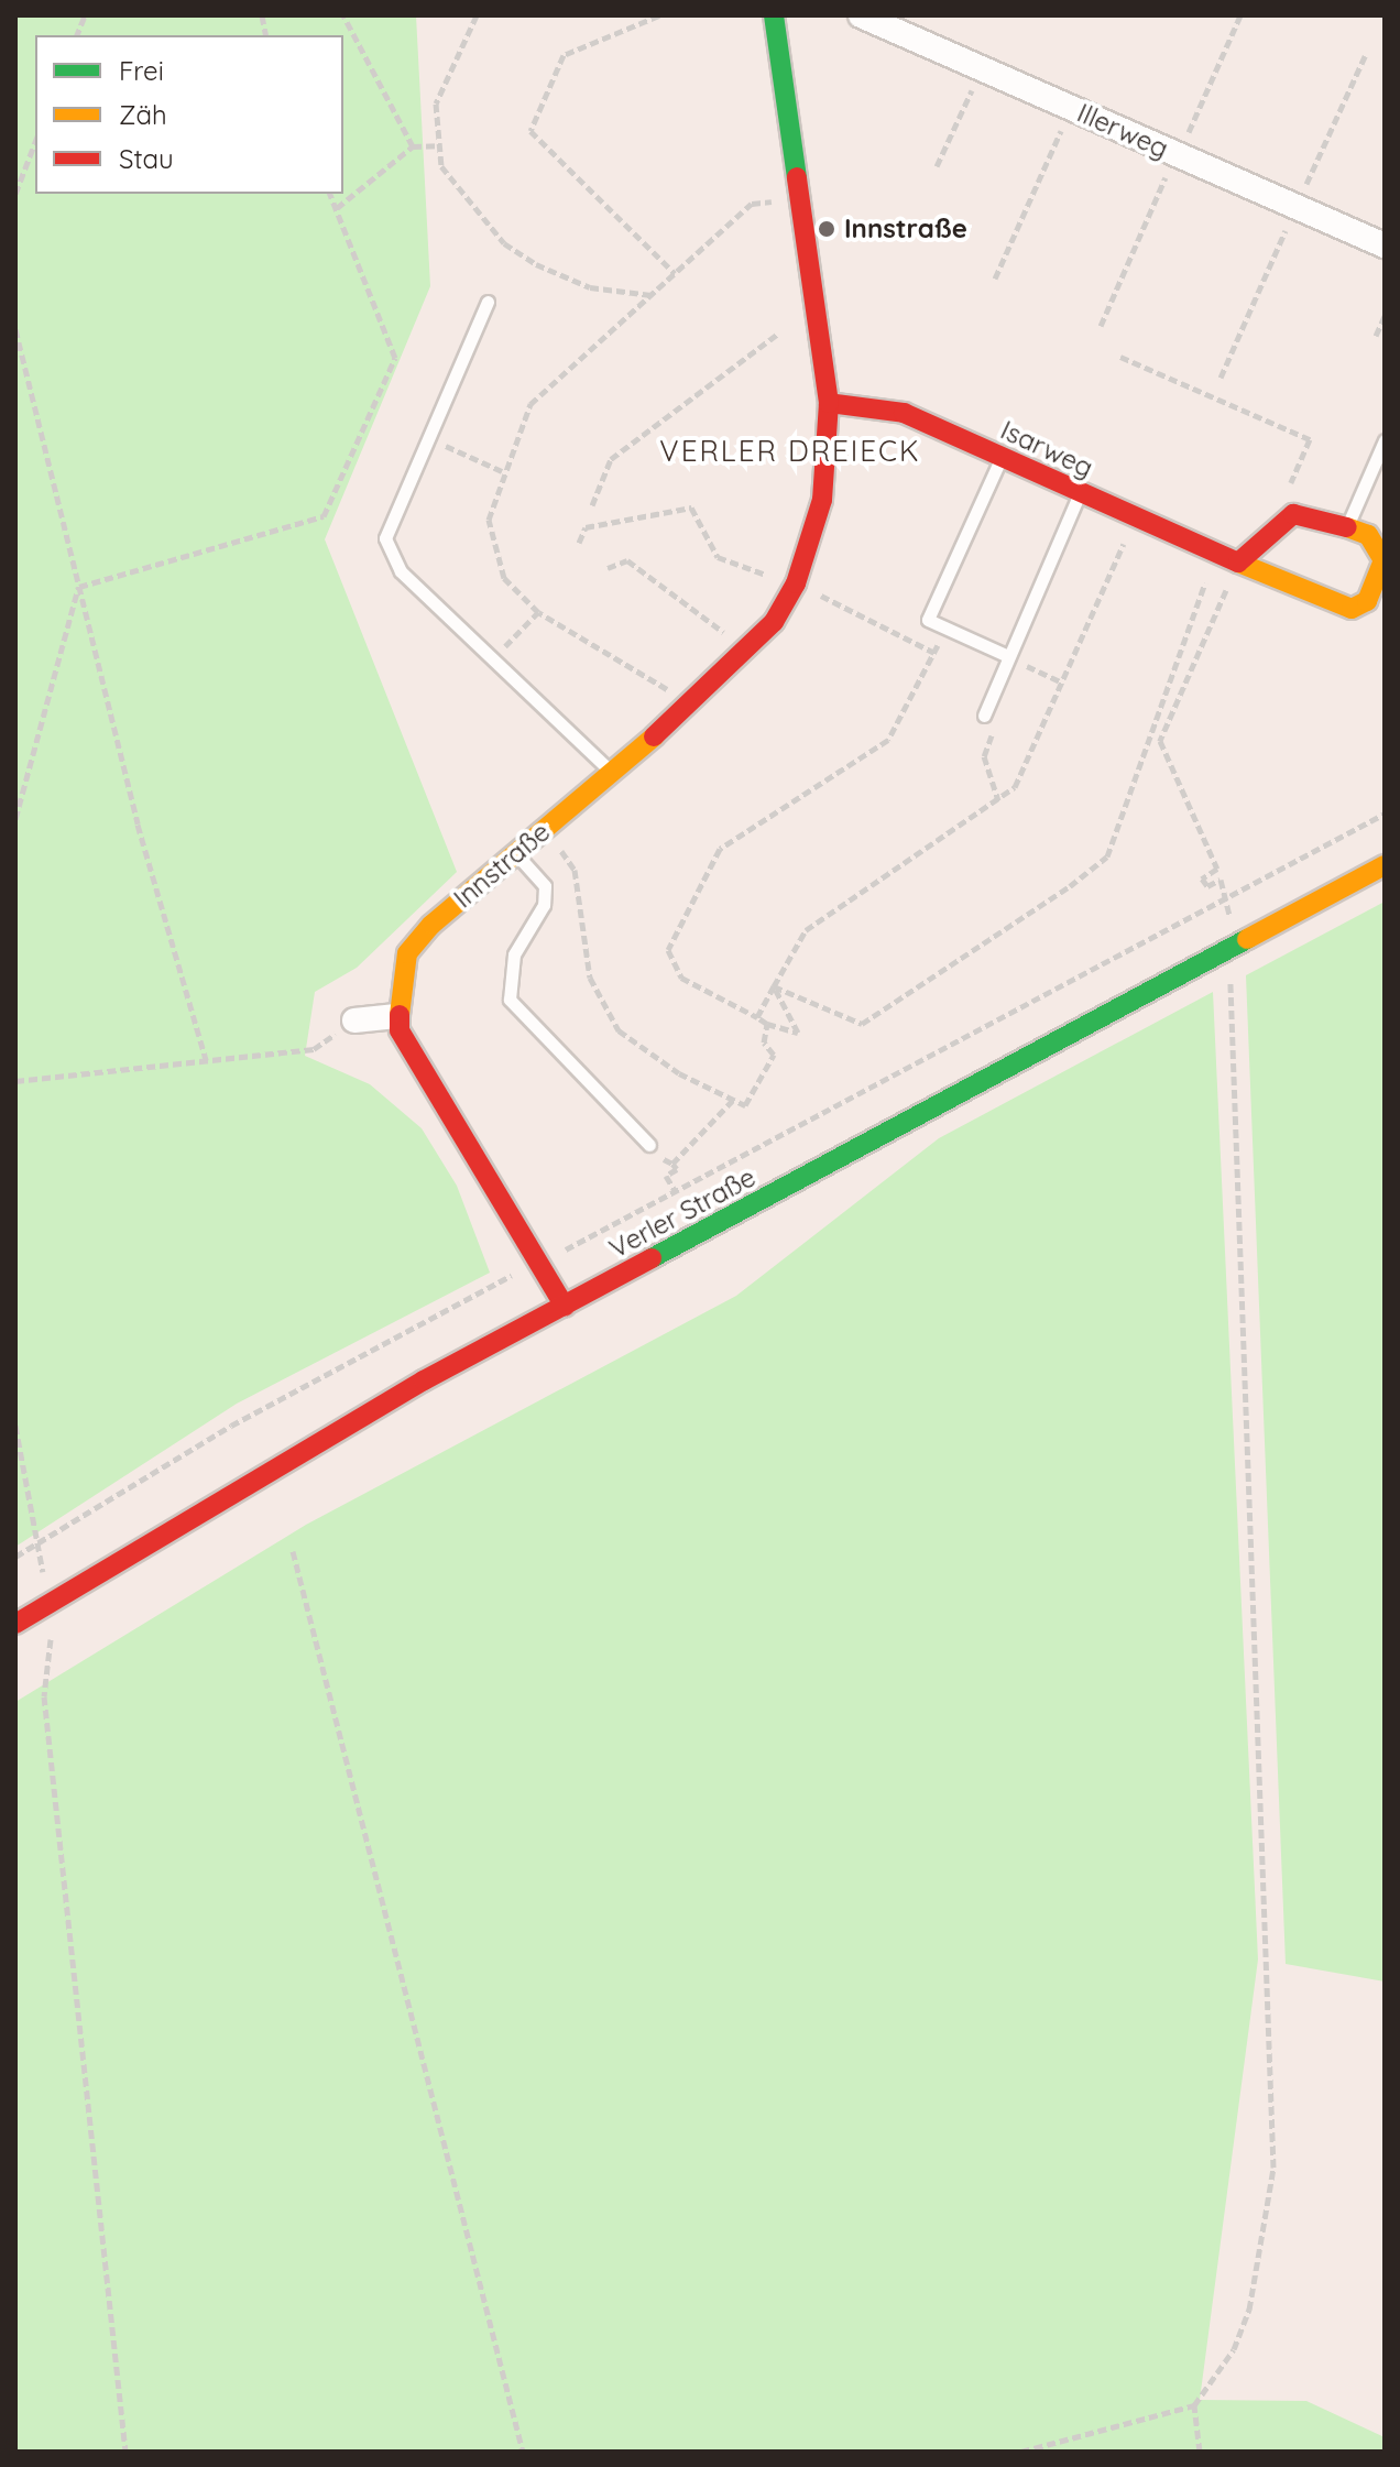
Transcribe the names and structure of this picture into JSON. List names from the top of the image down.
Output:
{
  "streets": {
    "street": [
      "Illerweg",
      "Isarweg",
      "Innstraße",
      "Verler Straße"
    ]
  },
  "crossings": [
    ["Isarweg", "Innstraße"]
  ],
  "districts": ["VERLER DREIECK"],
  "places": ["Innstraße"],
  "legend": ["Frei", "Zäh", "Stau"]
}
